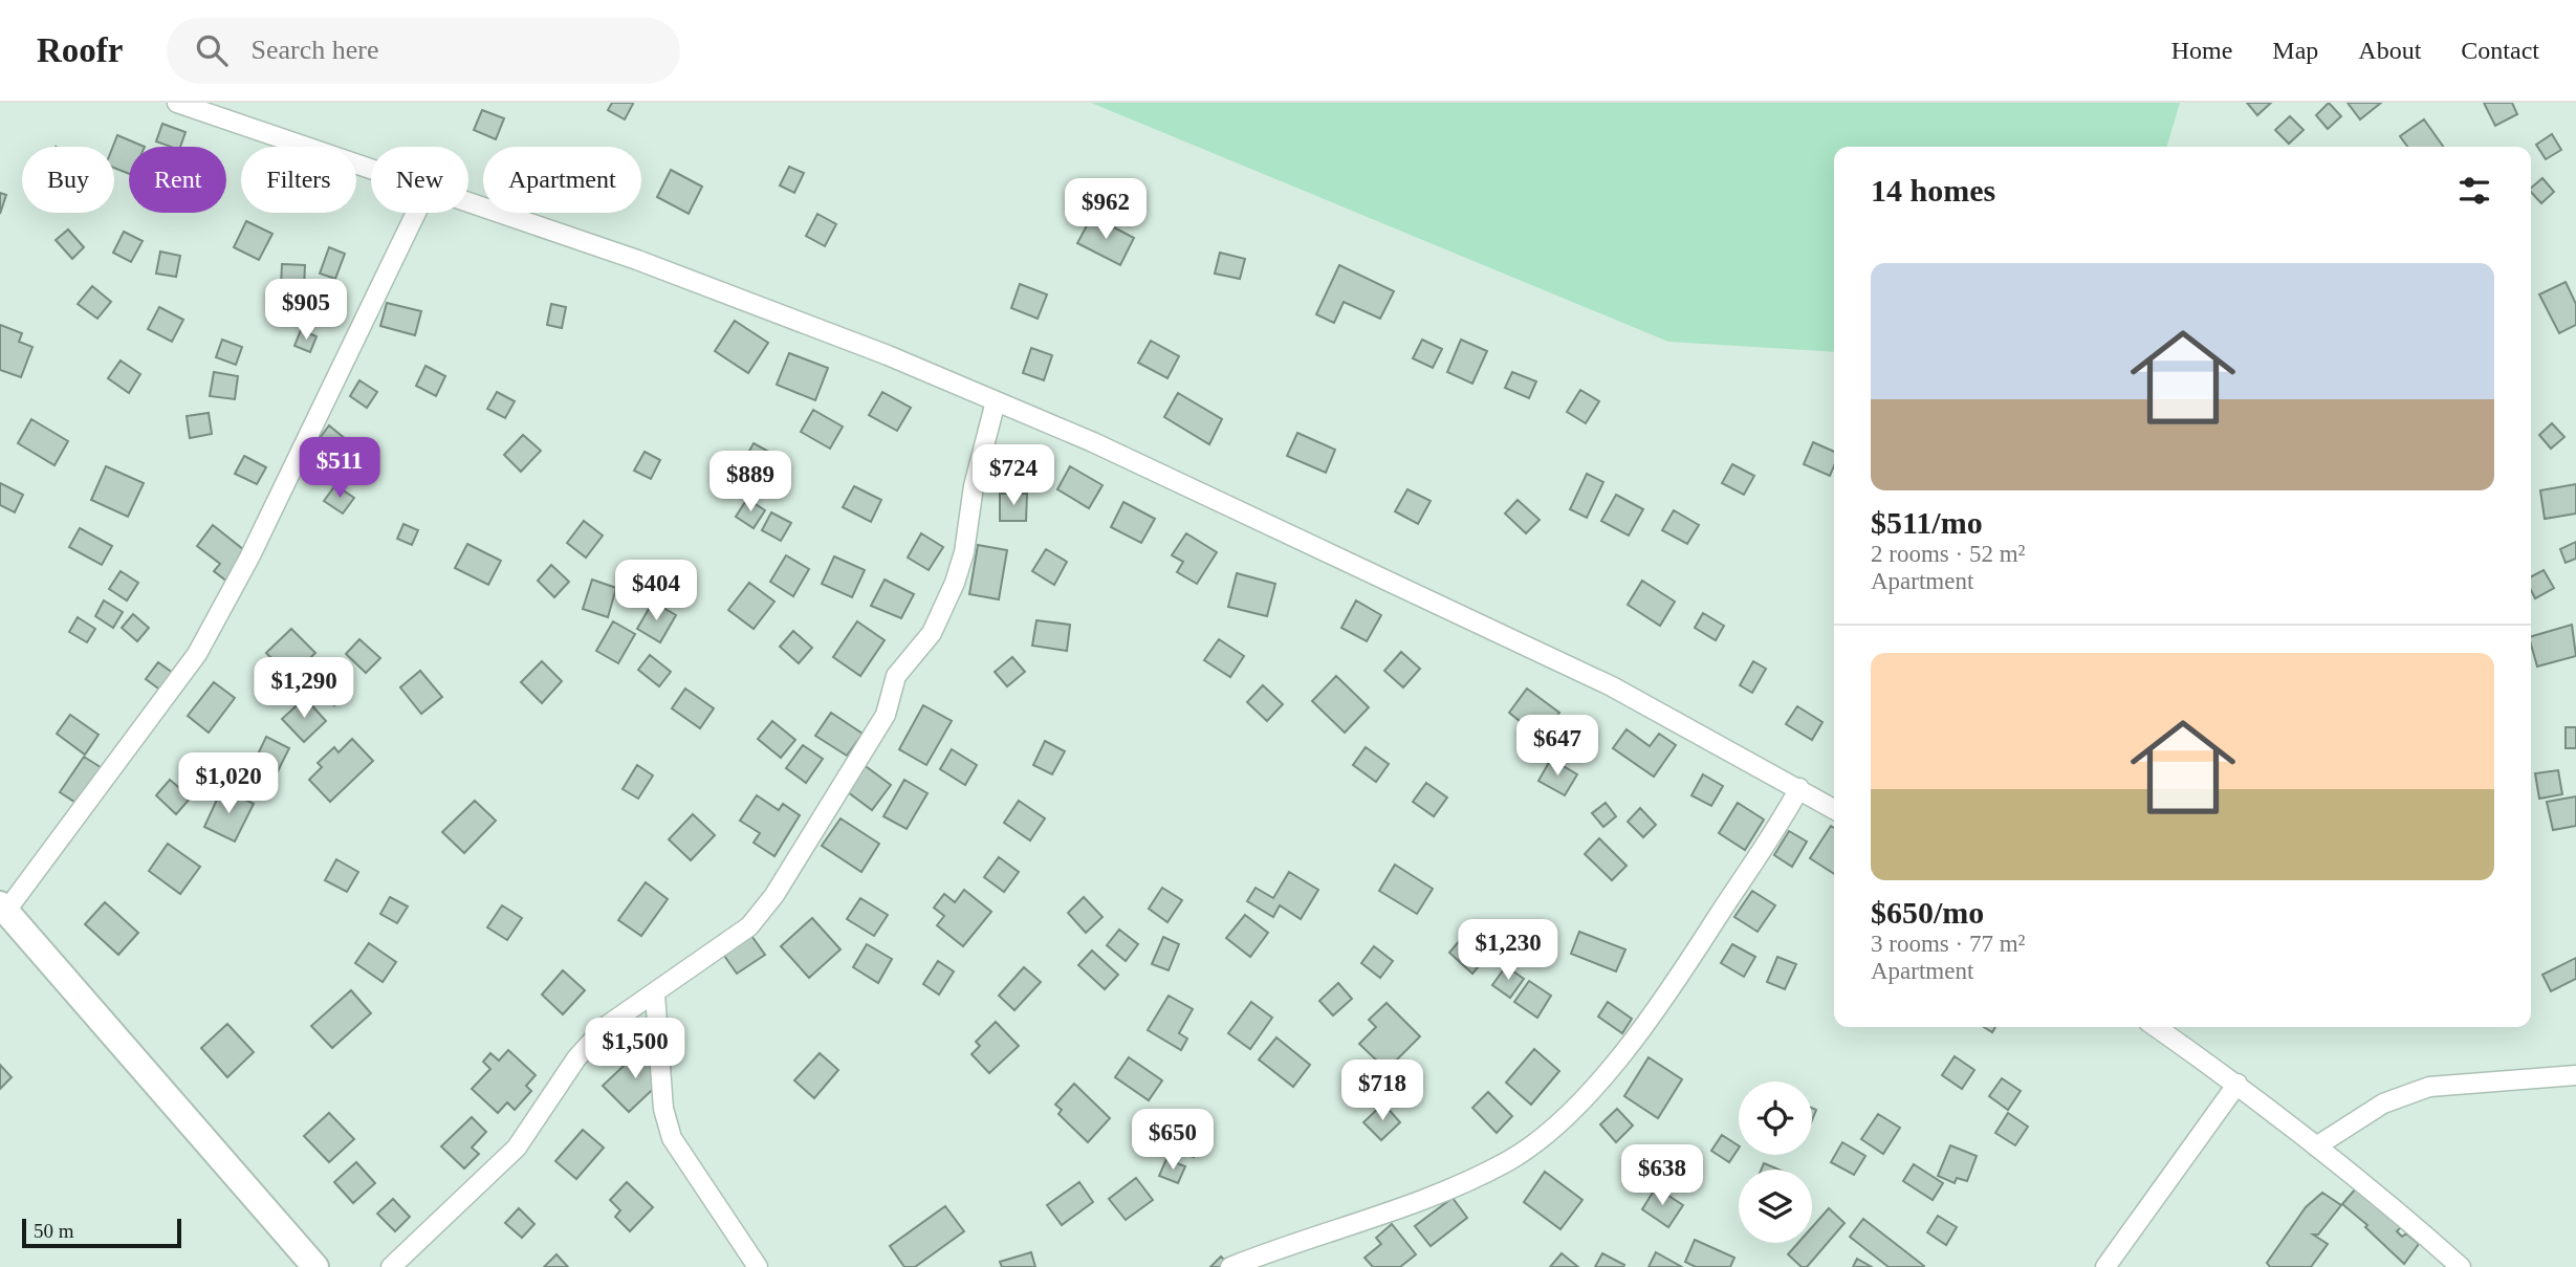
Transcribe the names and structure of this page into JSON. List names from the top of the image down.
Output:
{
  "scale_bar": "50 m",
  "page": {
    "header": "Roofr",
    "search": "Search here",
    "nav": [
      "Home",
      "Map",
      "About",
      "Contact"
    ],
    "chip": [
      "Buy",
      "Rent",
      "Filters",
      "New",
      "Apartment"
    ],
    "heading": "14 homes",
    "price": [
      "$962",
      "$905",
      "$511",
      "$724",
      "$889",
      "$404",
      "$1,290",
      "$647",
      "$1,020",
      "$1,230",
      "$1,500",
      "$718",
      "$650",
      "$638"
    ],
    "list": [
      {
        "name": "$511/mo",
        "note": "2 rooms · 52 m² · Apartment"
      },
      {
        "name": "$650/mo",
        "note": "3 rooms · 77 m² · Apartment"
      }
    ],
    "scale": "50 m"
  }
}
